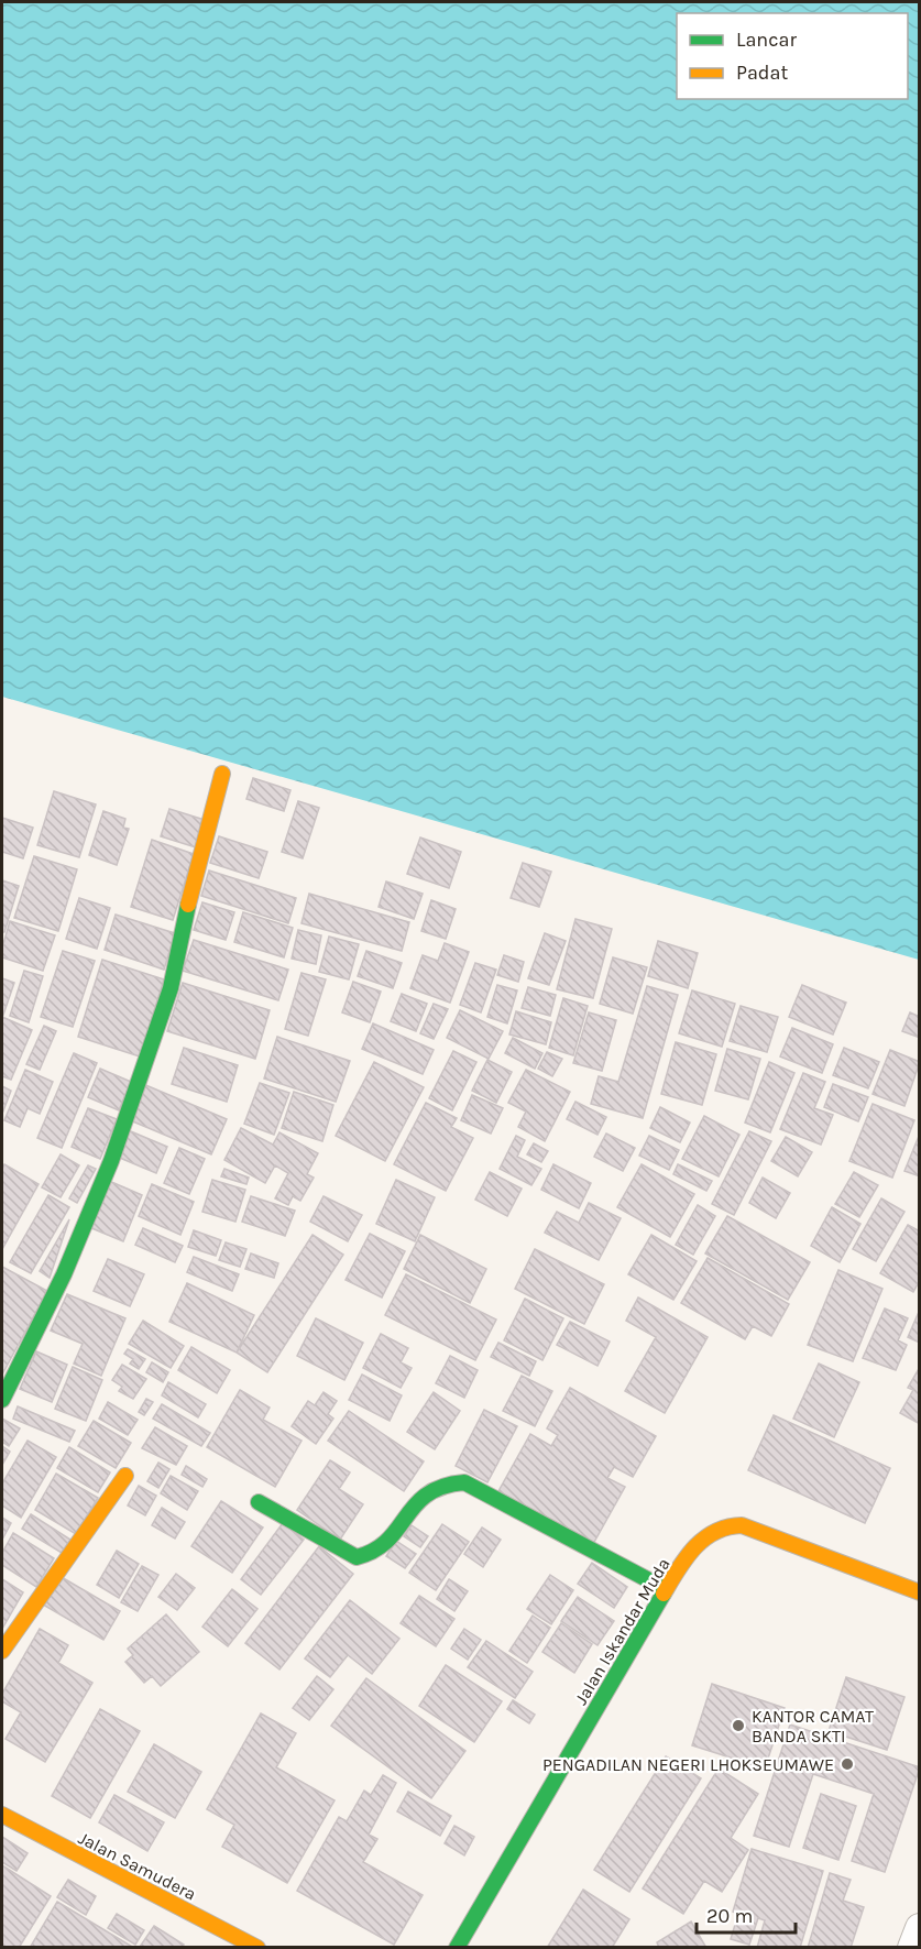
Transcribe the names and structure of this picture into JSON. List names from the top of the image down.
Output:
{
  "streets": {
    "street": ["Jalan Iskandar Muda", "Jalan Samudera"]
  },
  "places": ["KANTOR CAMAT BANDA SKTI", "PENGADILAN NEGERI LHOKSEUMAWE"],
  "legend": ["Lancar", "Padat"],
  "scale_bar": "20 m"
}
